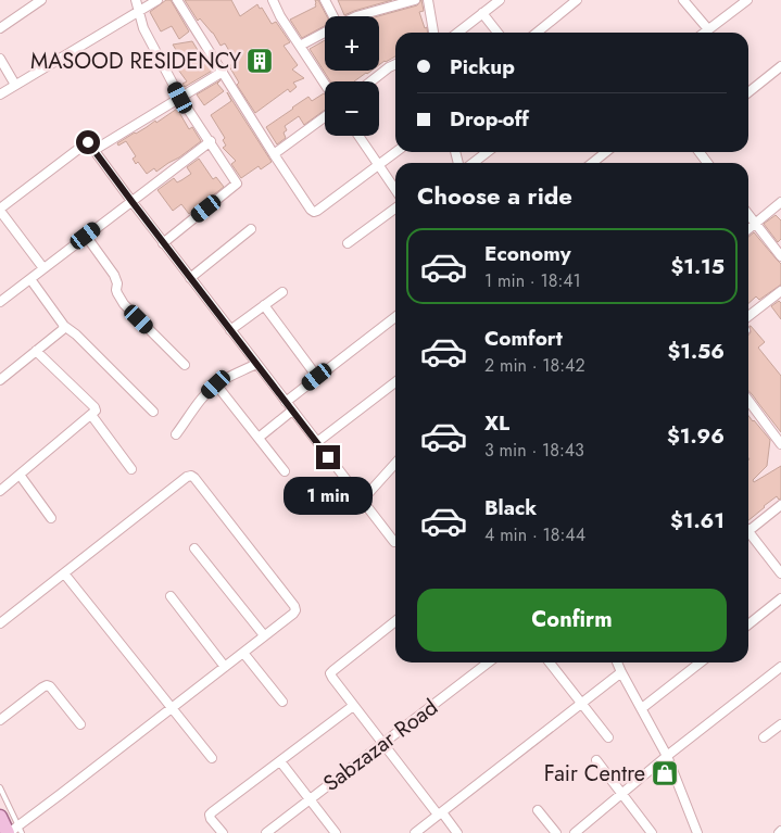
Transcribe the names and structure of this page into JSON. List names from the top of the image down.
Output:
{
  "streets": {
    "street": ["Sabzazar Road"]
  },
  "places": {
    "building": ["MASOOD RESIDENCY"],
    "shop": ["Fair Centre"]
  },
  "page": {
    "map_buttons": ["+", "−"],
    "banner": ["Pickup", "Drop-off"],
    "heading": "Choose a ride",
    "list": [
      {
        "name": "Economy",
        "note": "1 min · 18:41",
        "value": "$1.15"
      },
      {
        "name": "Comfort",
        "note": "2 min · 18:42",
        "value": "$1.56"
      },
      {
        "name": "XL",
        "note": "3 min · 18:43",
        "value": "$1.96"
      },
      {
        "name": "Black",
        "note": "4 min · 18:44",
        "value": "$1.61"
      }
    ],
    "bubble": "1 min",
    "buttons": "Confirm"
  }
}
